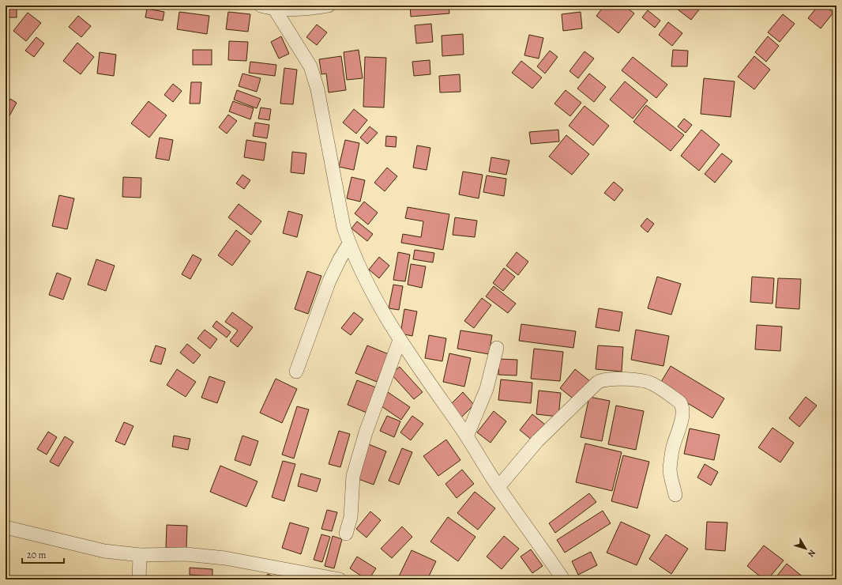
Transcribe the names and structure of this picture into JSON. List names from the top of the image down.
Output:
{
  "scale_bar": "20 m",
  "north": "bottom right"
}
